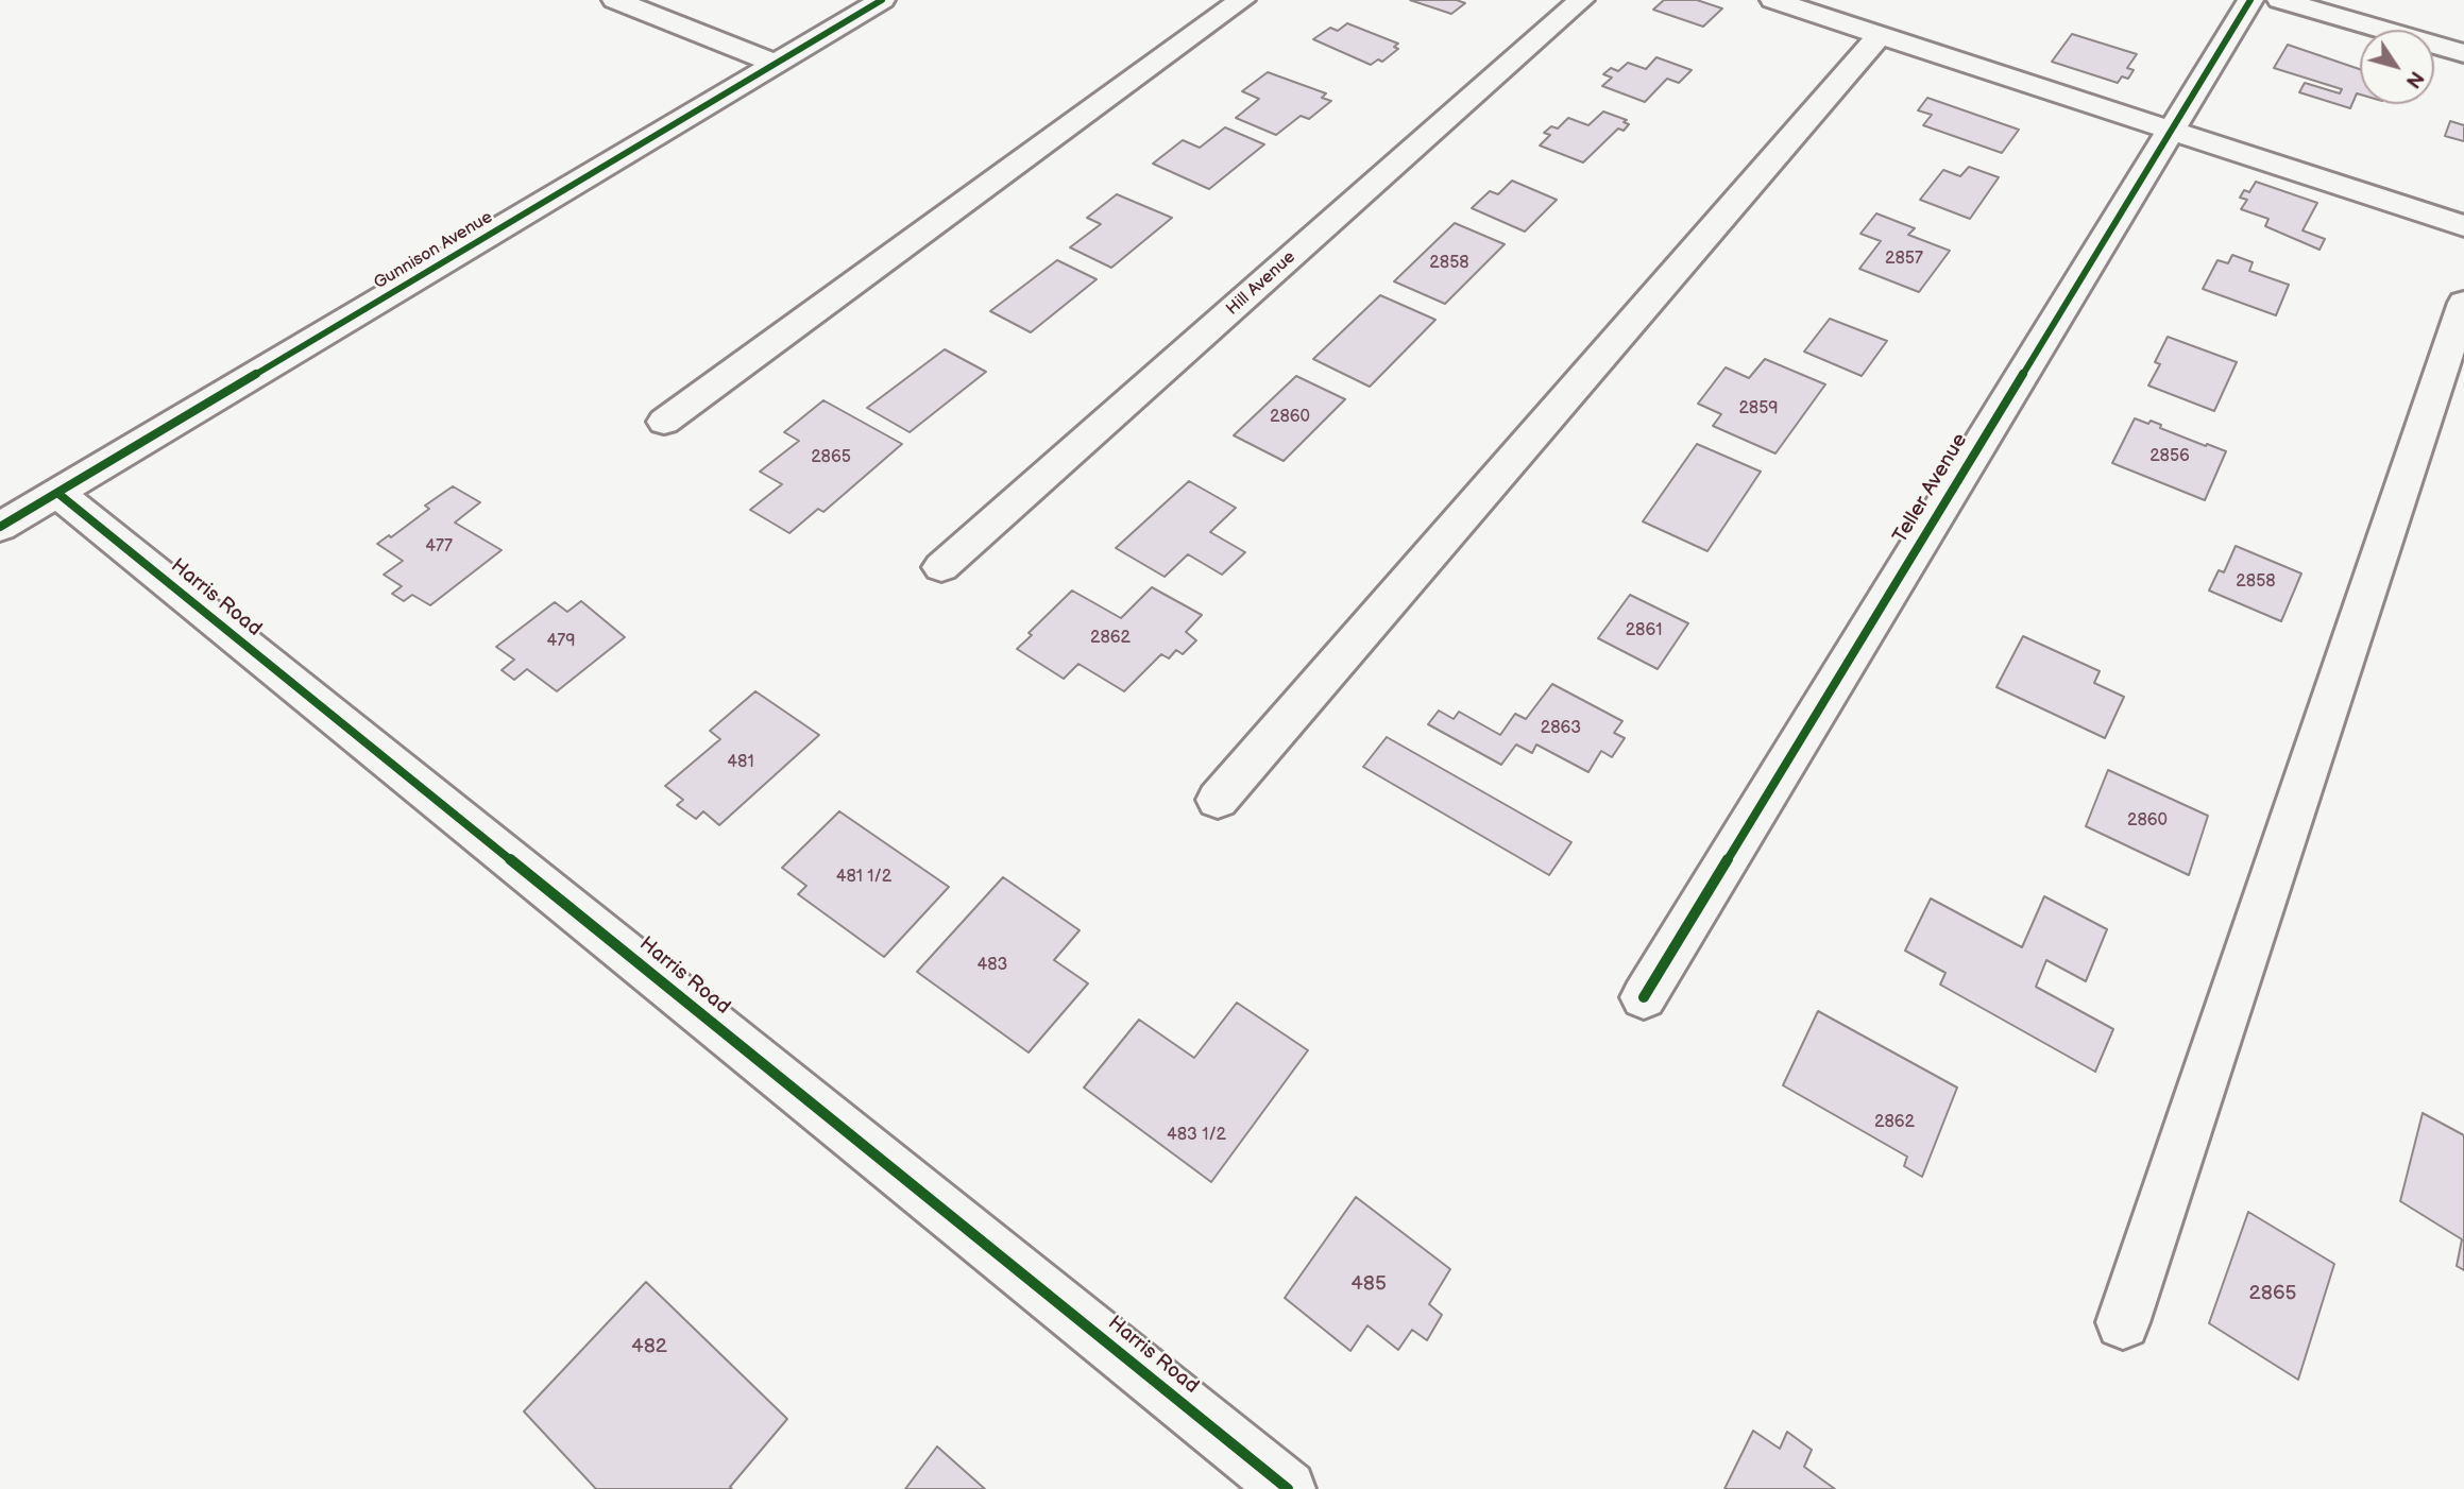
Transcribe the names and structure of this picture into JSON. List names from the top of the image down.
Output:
{
  "streets": {
    "street": [
      "Gunnison Avenue",
      "Hill Avenue",
      "Teller Avenue",
      "Harris Road"
    ]
  },
  "crossings": [
    ["Gunnison Avenue", "Harris Road"]
  ],
  "house_numbers": [
    "2857",
    "2858",
    "2859",
    "2860",
    "2856",
    "2865",
    "477",
    "2858",
    "2861",
    "2862",
    "479",
    "2863",
    "481",
    "2860",
    "481 1/2",
    "483",
    "2862",
    "483 1/2",
    "485",
    "2865",
    "482"
  ],
  "north": "bottom right"
}
